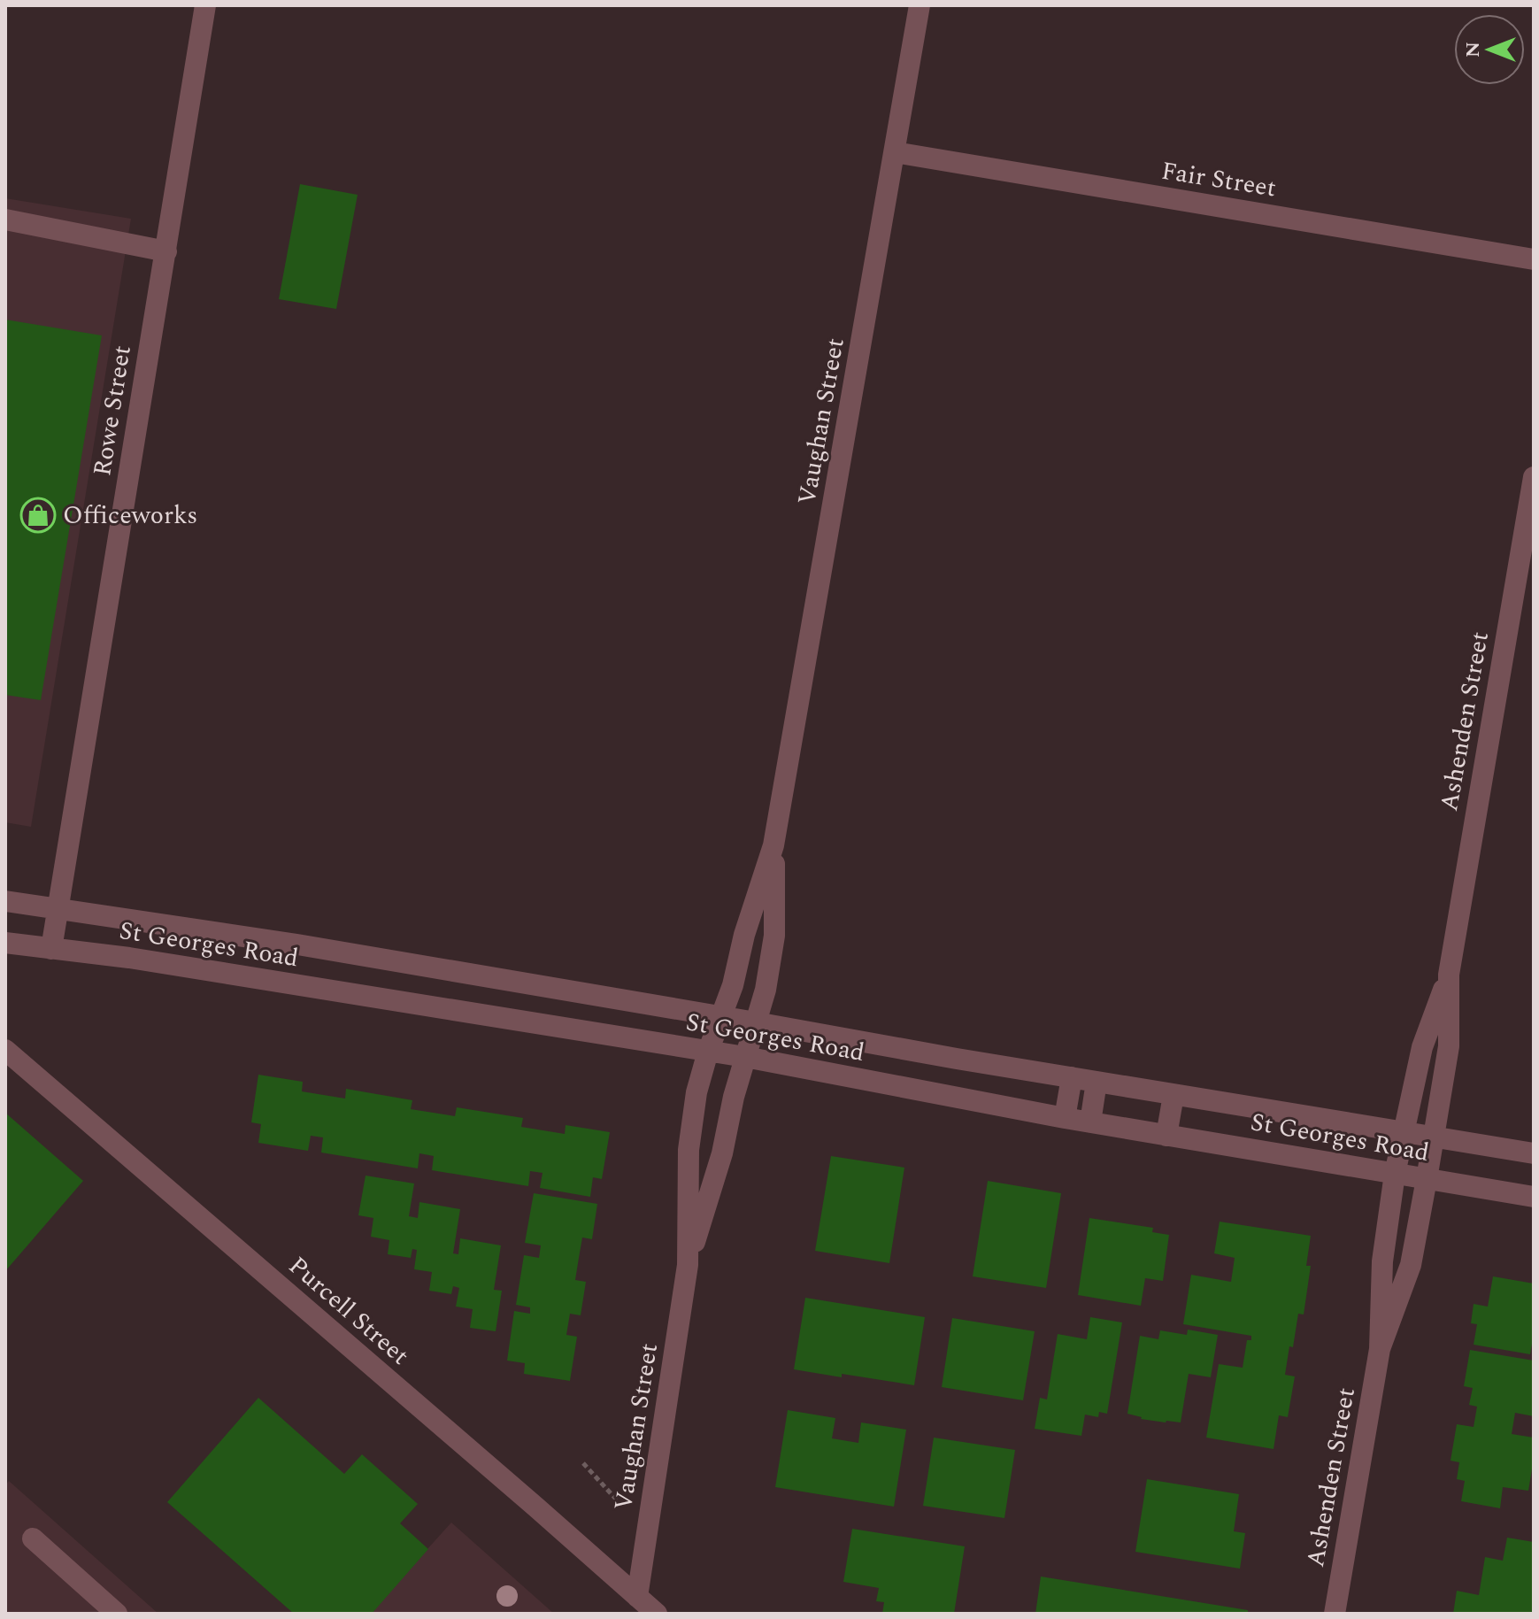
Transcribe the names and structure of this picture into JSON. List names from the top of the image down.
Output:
{
  "streets": {
    "street": [
      "Fair Street",
      "Rowe Street",
      "Vaughan Street",
      "Ashenden Street",
      "St Georges Road",
      "Purcell Street"
    ]
  },
  "crossings": [
    ["Fair Street", "Vaughan Street"],
    ["Rowe Street", "St Georges Road"],
    ["Vaughan Street", "St Georges Road"],
    ["Vaughan Street", "Purcell Street"],
    ["Ashenden Street", "St Georges Road"]
  ],
  "places": {
    "shop": ["Officeworks"]
  },
  "north": "left"
}
